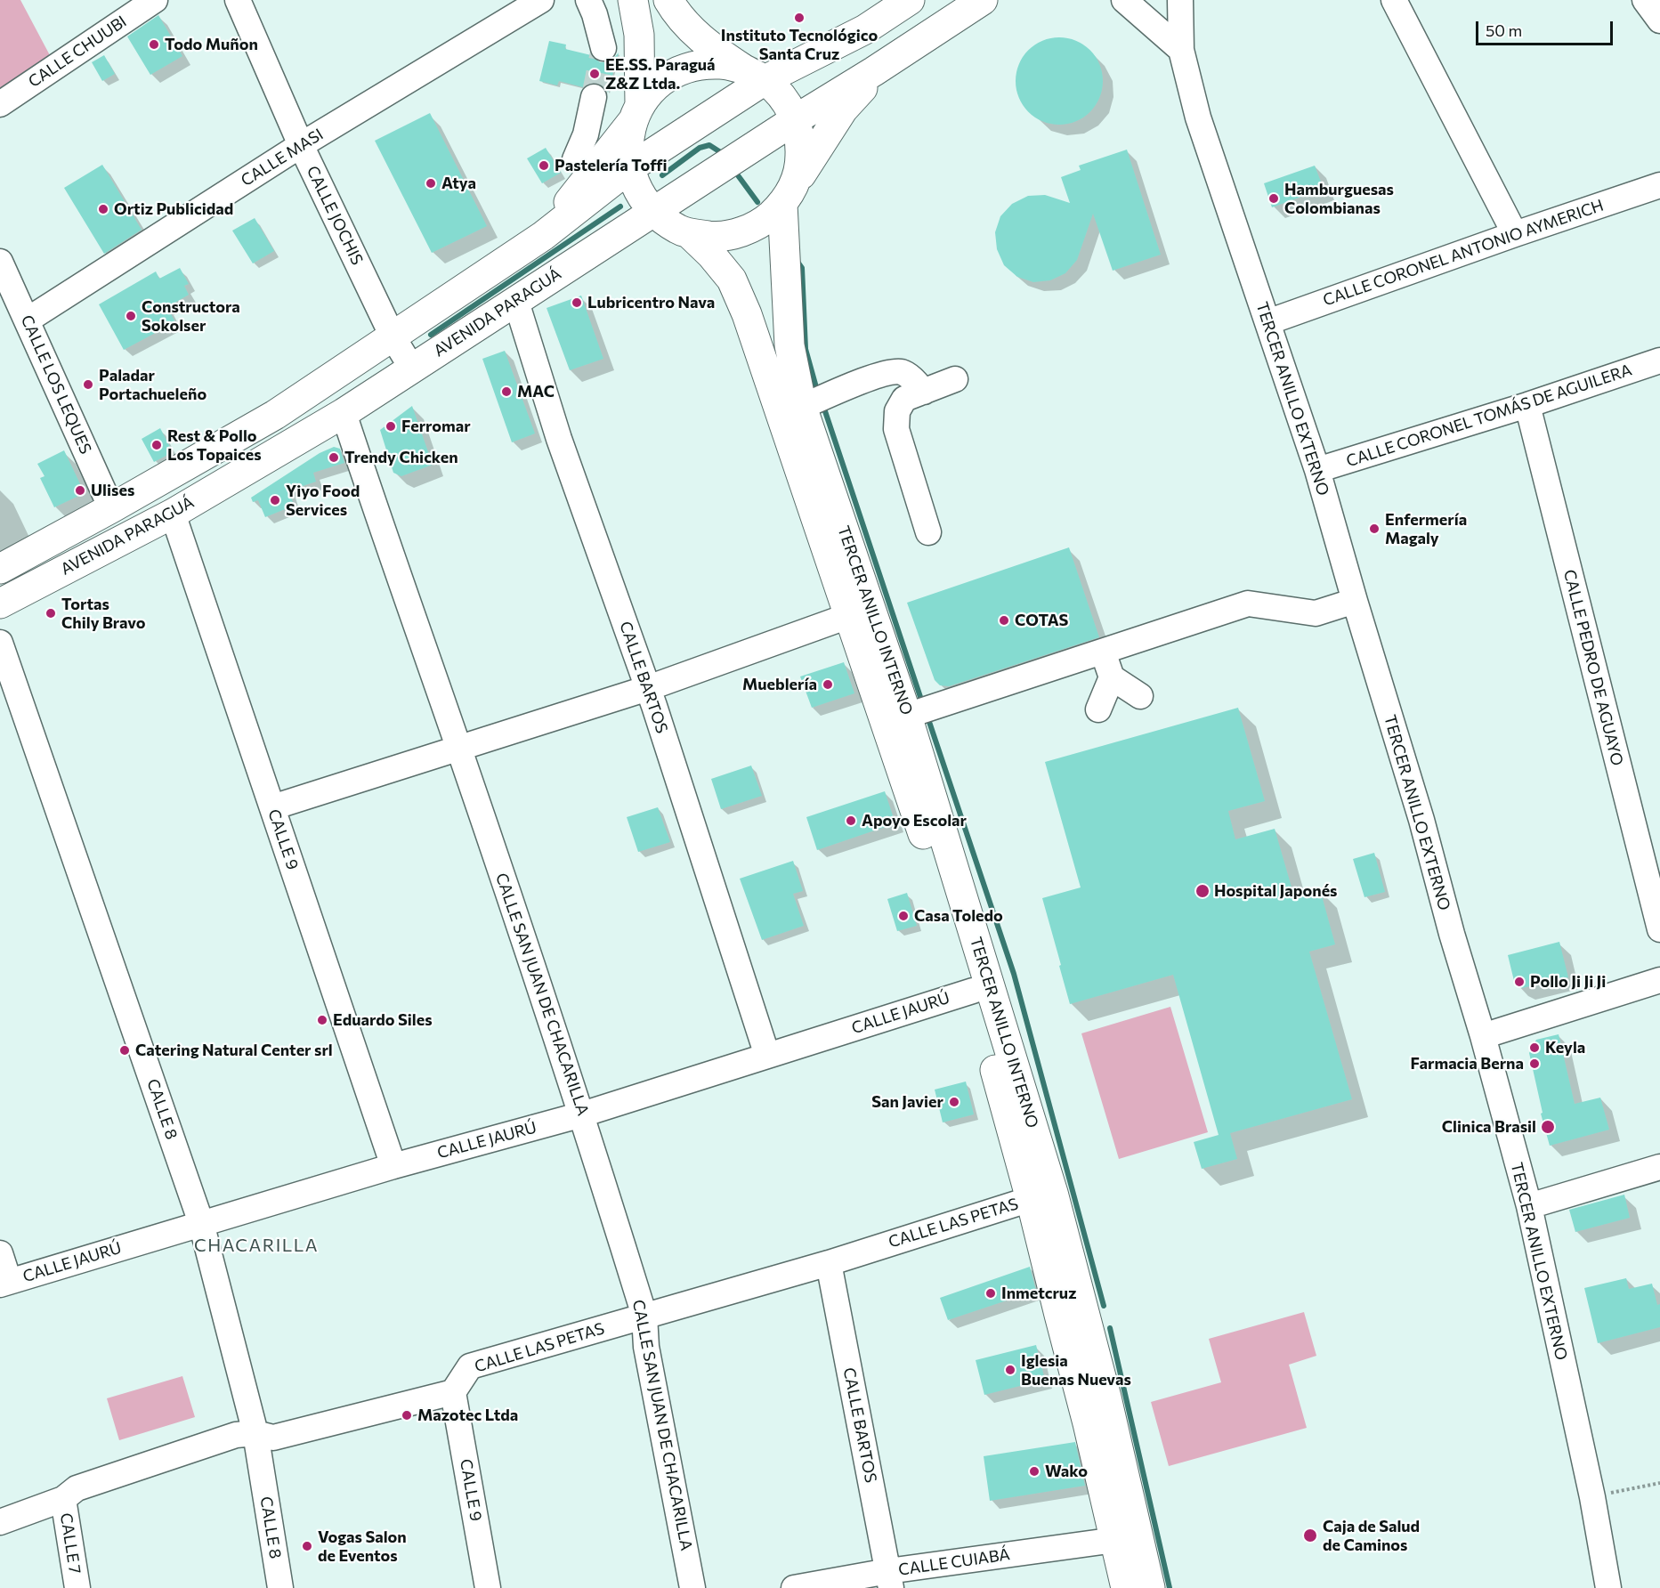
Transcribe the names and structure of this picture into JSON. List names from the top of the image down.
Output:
{
  "streets": {
    "main road": ["AVENIDA PARAGUÁ", "TERCER ANILLO INTERNO"],
    "street": [
      "CALLE CHUUBI",
      "CALLE MASI",
      "CALLE JOCHIS",
      "CALLE CORONEL ANTONIO AYMERICH",
      "CALLE LOS LEQUES",
      "TERCER ANILLO EXTERNO",
      "CALLE CORONEL TOMÁS DE AGUILERA",
      "CALLE PEDRO DE AGUAYO",
      "CALLE BARTOS",
      "CALLE 9",
      "CALLE SAN JUAN DE CHACARILLA",
      "CALLE JAURÚ",
      "CALLE 8",
      "CALLE LAS PETAS",
      "CALLE 7",
      "CALLE CUIABÁ"
    ]
  },
  "crossings": [
    ["CALLE MASI", "CALLE JOCHIS"],
    ["CALLE MASI", "CALLE LOS LEQUES"],
    ["CALLE JOCHIS", "AVENIDA PARAGUÁ"],
    ["CALLE CORONEL ANTONIO AYMERICH", "TERCER ANILLO EXTERNO"],
    ["AVENIDA PARAGUÁ", "CALLE LOS LEQUES"],
    ["AVENIDA PARAGUÁ", "TERCER ANILLO INTERNO"],
    ["AVENIDA PARAGUÁ", "CALLE BARTOS"],
    ["AVENIDA PARAGUÁ", "CALLE 9"],
    ["AVENIDA PARAGUÁ", "CALLE SAN JUAN DE CHACARILLA"],
    ["TERCER ANILLO EXTERNO", "CALLE CORONEL TOMÁS DE AGUILERA"],
    ["CALLE CORONEL TOMÁS DE AGUILERA", "CALLE PEDRO DE AGUAYO"],
    ["TERCER ANILLO INTERNO", "CALLE JAURÚ"],
    ["TERCER ANILLO INTERNO", "CALLE LAS PETAS"],
    ["TERCER ANILLO INTERNO", "CALLE CUIABÁ"],
    ["CALLE BARTOS", "CALLE JAURÚ"],
    ["CALLE BARTOS", "CALLE LAS PETAS"],
    ["CALLE BARTOS", "CALLE CUIABÁ"],
    ["CALLE 9", "CALLE JAURÚ"],
    ["CALLE 9", "CALLE LAS PETAS"],
    ["CALLE SAN JUAN DE CHACARILLA", "CALLE JAURÚ"],
    ["CALLE SAN JUAN DE CHACARILLA", "CALLE LAS PETAS"],
    ["CALLE JAURÚ", "CALLE 8"]
  ],
  "districts": ["CHACARILLA"],
  "places": [
    "Instituto Tecnológico Santa Cruz",
    "Todo Muñon",
    "EE.SS. Paraguá Z&Z Ltda.",
    "Pastelería Toffi",
    "Atya",
    "Hamburguesas Colombianas",
    "Ortiz Publicidad",
    "Lubricentro Nava",
    "Constructora Sokolser",
    "Paladar Portachueleño",
    "MAC",
    "Ferromar",
    "Rest & Pollo Los Topaices",
    "Trendy Chicken",
    "Ulises",
    "Yiyo Food Services",
    "Enfermería Magaly",
    "Tortas Chily Bravo",
    "COTAS",
    "Mueblería",
    "Apoyo Escolar",
    "Hospital Japonés",
    "Casa Toledo",
    "Pollo Ji Ji Ji",
    "Eduardo Siles",
    "Keyla",
    "Catering Natural Center srl",
    "Farmacia Berna",
    "San Javier",
    "Clinica Brasil",
    "Inmetcruz",
    "Iglesia Buenas Nuevas",
    "Mazotec Ltda",
    "Wako",
    "Caja de Salud de Caminos",
    "Vogas Salon de Eventos"
  ],
  "scale_bar": "50 m"
}
